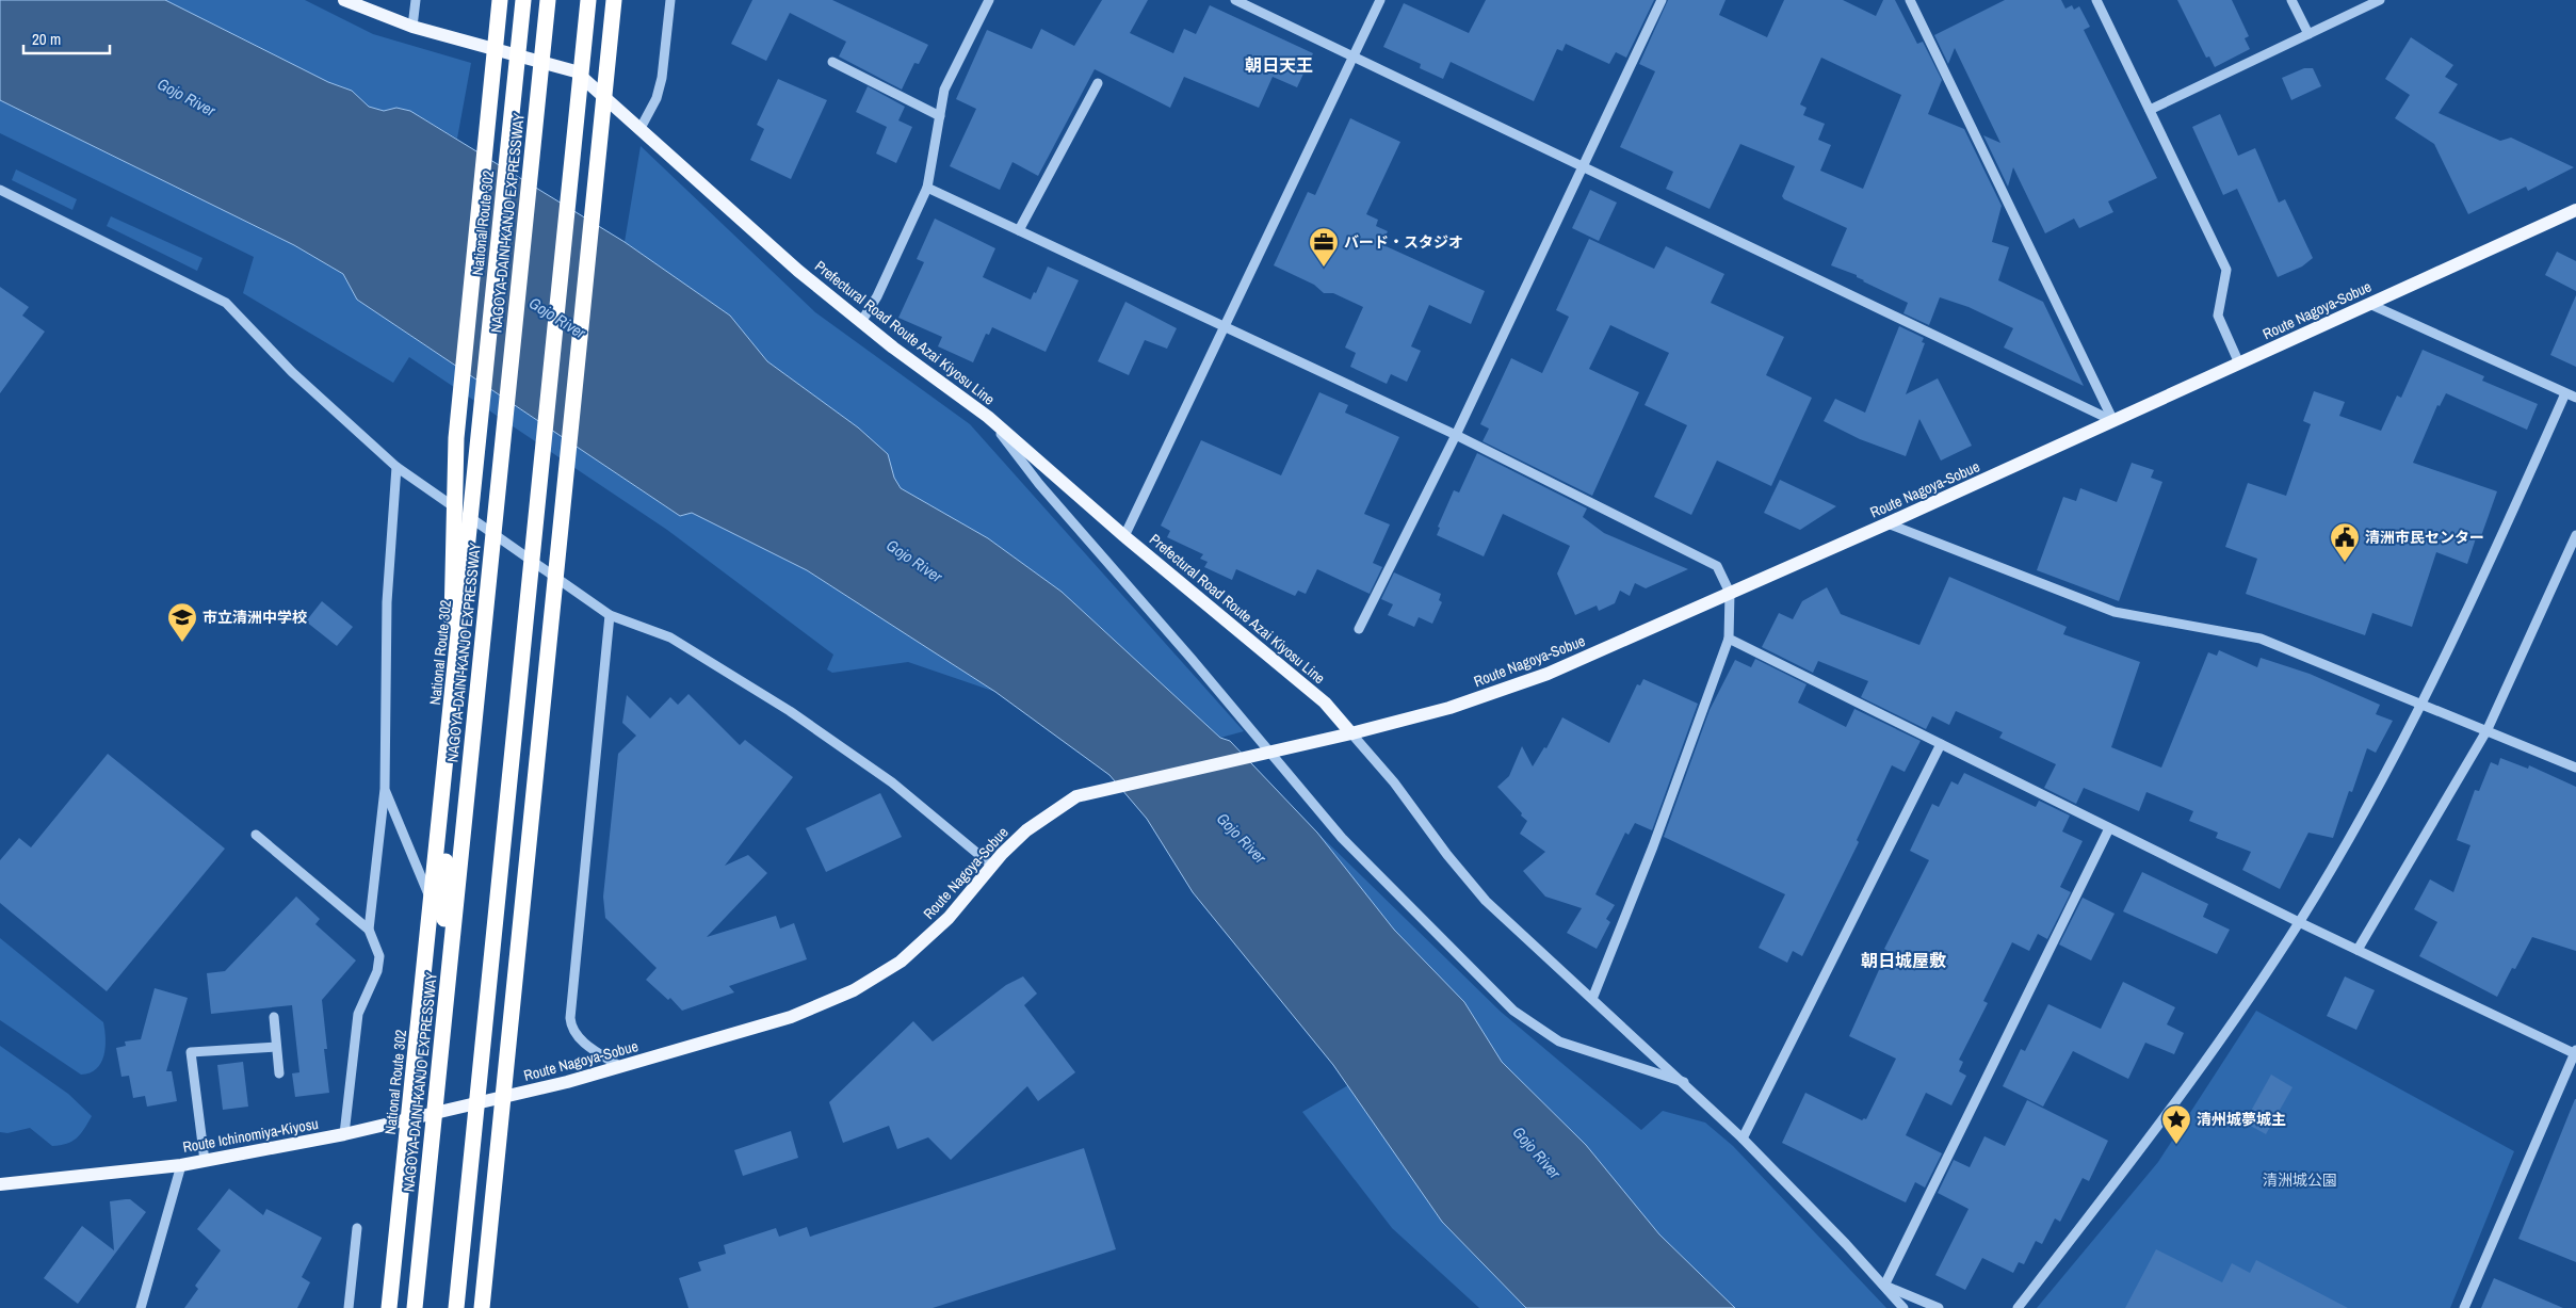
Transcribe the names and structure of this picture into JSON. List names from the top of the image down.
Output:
{
  "streets": {
    "highway": ["National Route 302", "NAGOYA-DAINI-KANJO EXPRESSWAY"],
    "main road": ["Route Nagoya-Sobue", "Prefectural Road Route Azai Kiyosu Line", "Route Ichinomiya-Kiyosu"]
  },
  "crossings": [
    ["National Route 302", "Route Ichinomiya-Kiyosu"],
    ["Route Nagoya-Sobue", "Prefectural Road Route Azai Kiyosu Line"],
    ["Route Nagoya-Sobue", "Route Ichinomiya-Kiyosu"]
  ],
  "districts": ["朝日天王", "朝日城屋敷"],
  "water": ["Gojo River"],
  "parks": ["清洲城公園"],
  "places": {
    "office": ["バード・スタジオ"],
    "public building": ["清洲市民センター"],
    "school or university": ["市立清洲中学校"],
    "place": ["清州城夢城主"]
  },
  "scale_bar": "20 m"
}
